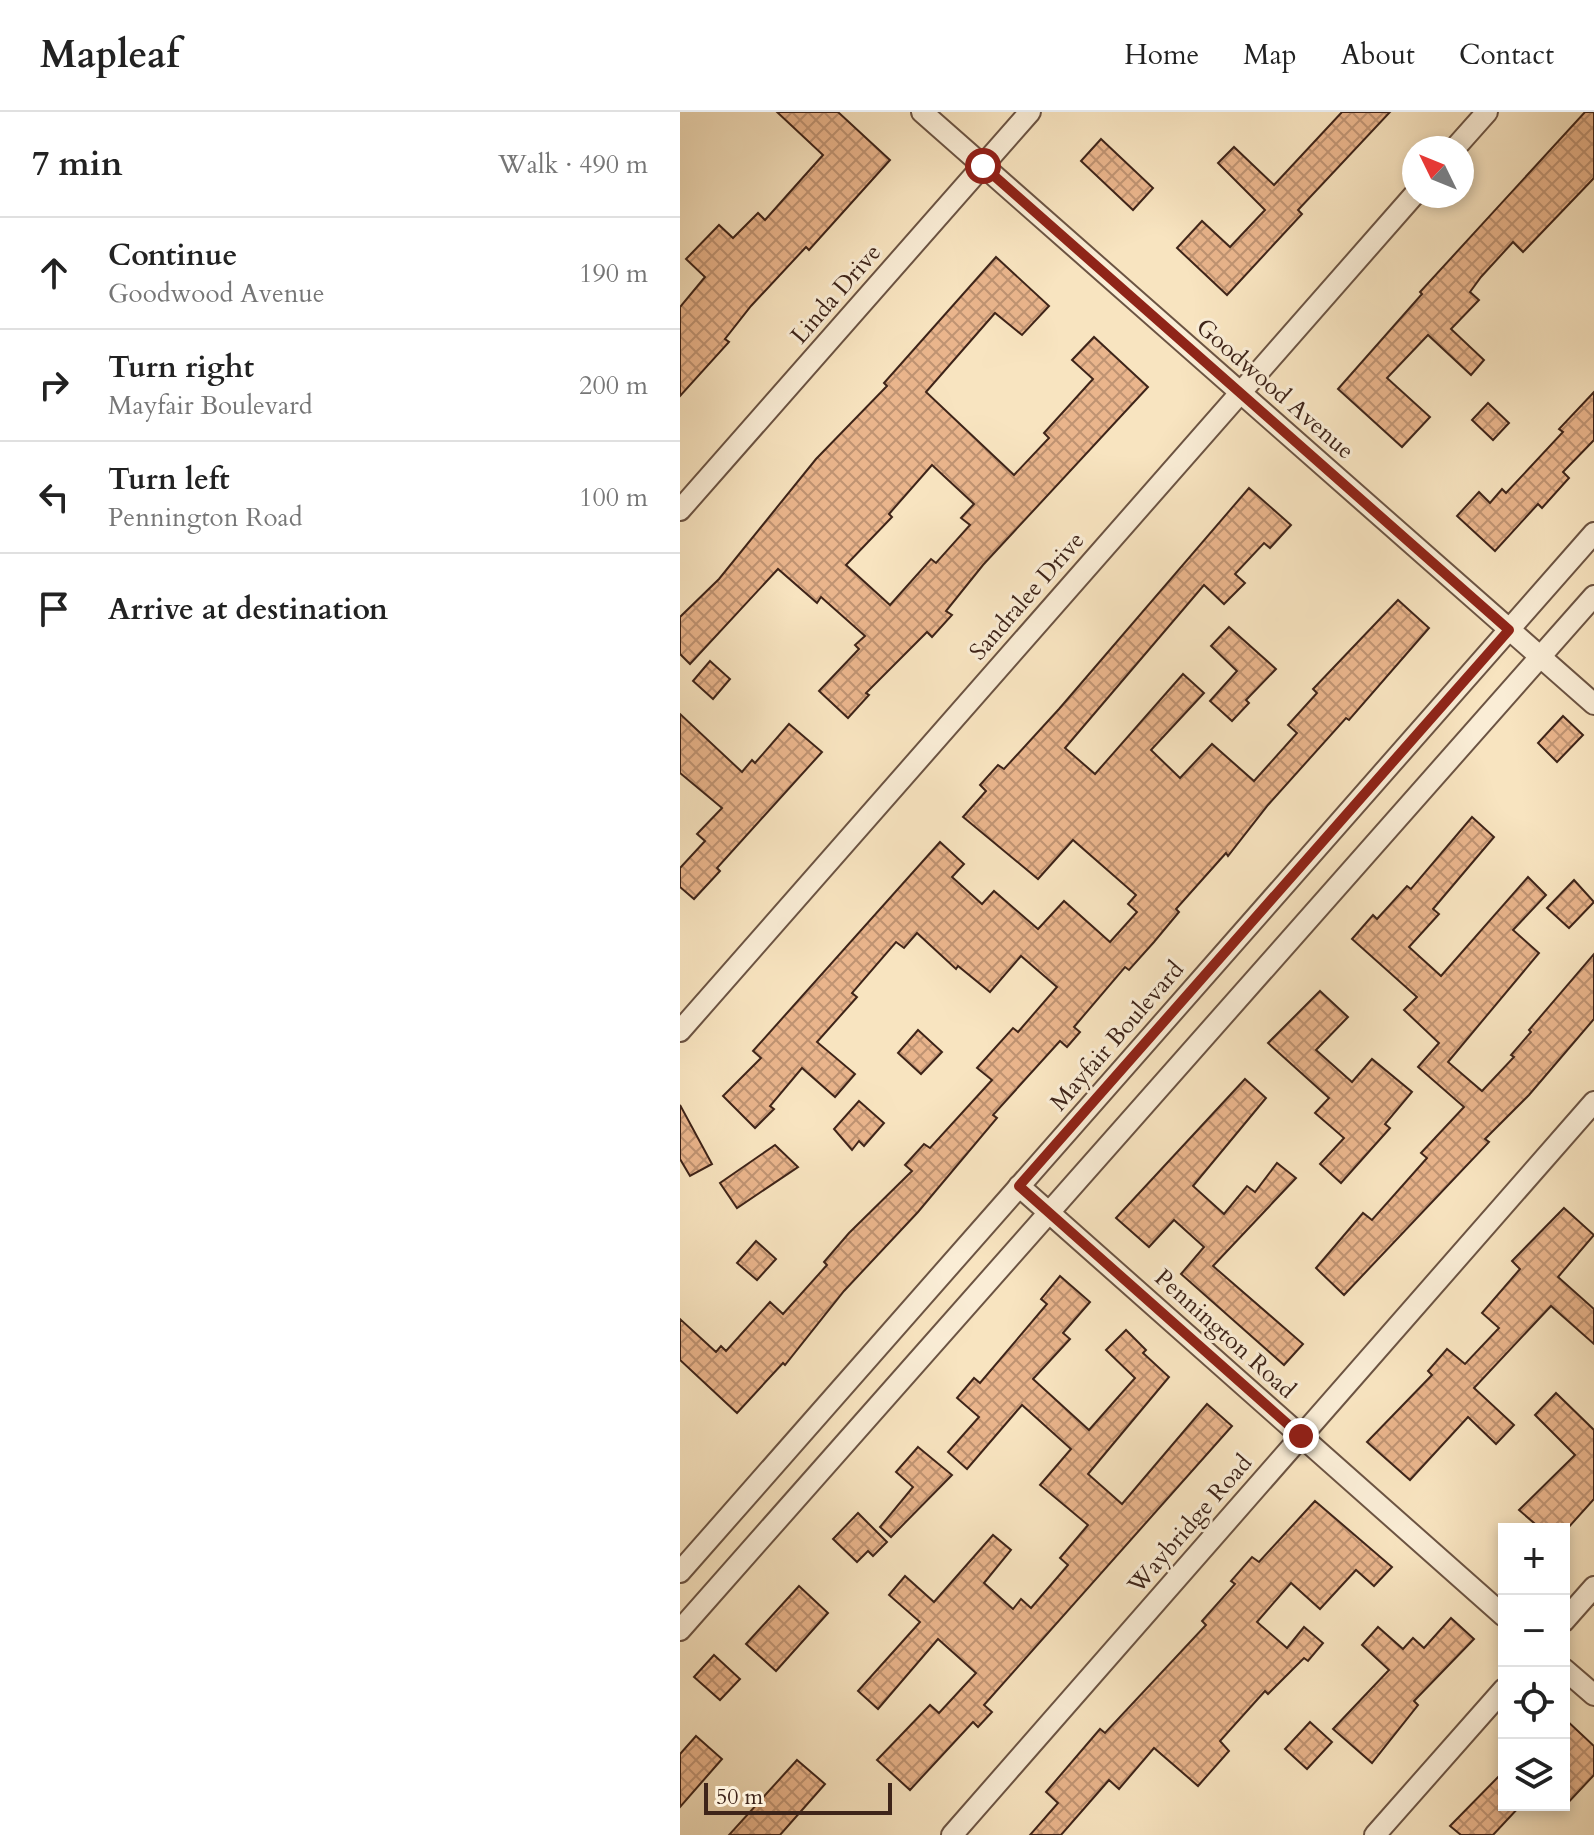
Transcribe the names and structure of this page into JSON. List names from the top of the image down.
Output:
{
  "streets": {
    "street": [
      "Linda Drive",
      "Goodwood Avenue",
      "Sandralee Drive",
      "Mayfair Boulevard",
      "Pennington Road",
      "Waybridge Road"
    ]
  },
  "crossings": [
    ["Linda Drive", "Goodwood Avenue"],
    ["Goodwood Avenue", "Sandralee Drive"],
    ["Goodwood Avenue", "Mayfair Boulevard"],
    ["Mayfair Boulevard", "Pennington Road"],
    ["Pennington Road", "Waybridge Road"]
  ],
  "scale_bar": "50 m",
  "north": "top left",
  "page": {
    "header": "Mapleaf",
    "nav": [
      "Home",
      "Map",
      "About",
      "Contact"
    ],
    "heading": ["7 min", "Walk · 490 m"],
    "list": [
      ["Continue", "Goodwood Avenue", "190 m"],
      ["Turn right", "Mayfair Boulevard", "200 m"],
      ["Turn left", "Pennington Road", "100 m"],
      "Arrive at destination"
    ],
    "map_buttons": ["+", "−"],
    "scale": "50 m"
  }
}
